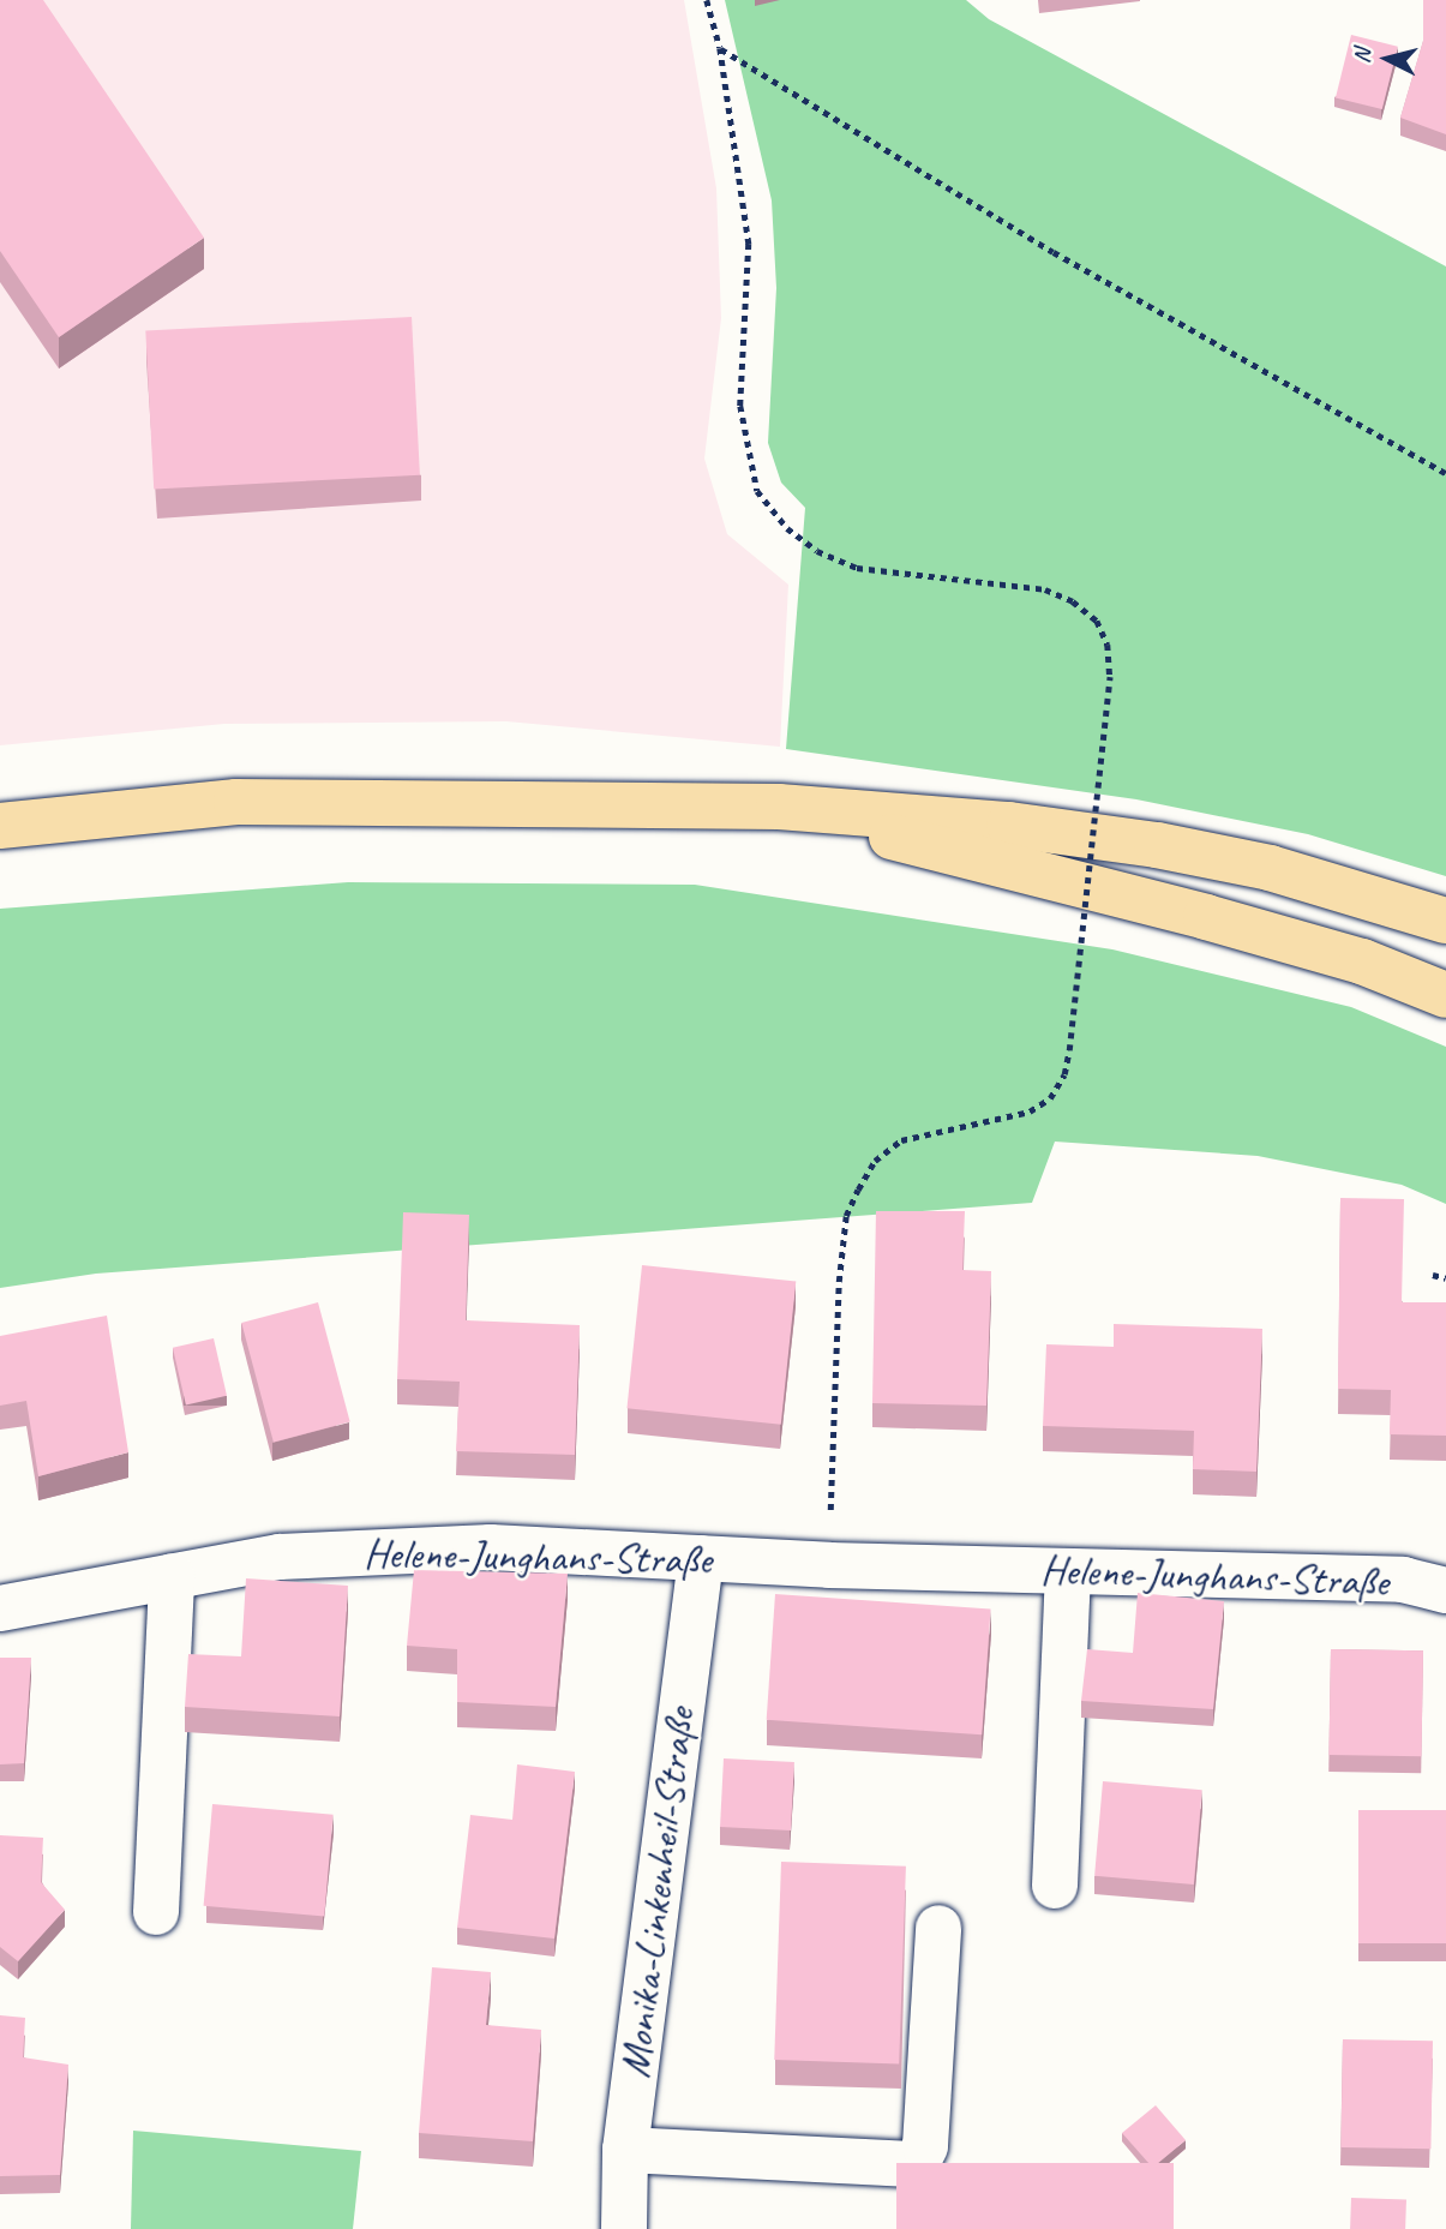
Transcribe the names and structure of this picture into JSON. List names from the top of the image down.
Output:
{
  "streets": {
    "street": ["Helene-Junghans-Straße", "Monika-Linkenheil-Straße"]
  },
  "crossings": [
    ["Helene-Junghans-Straße", "Monika-Linkenheil-Straße"]
  ],
  "north": "left"
}
